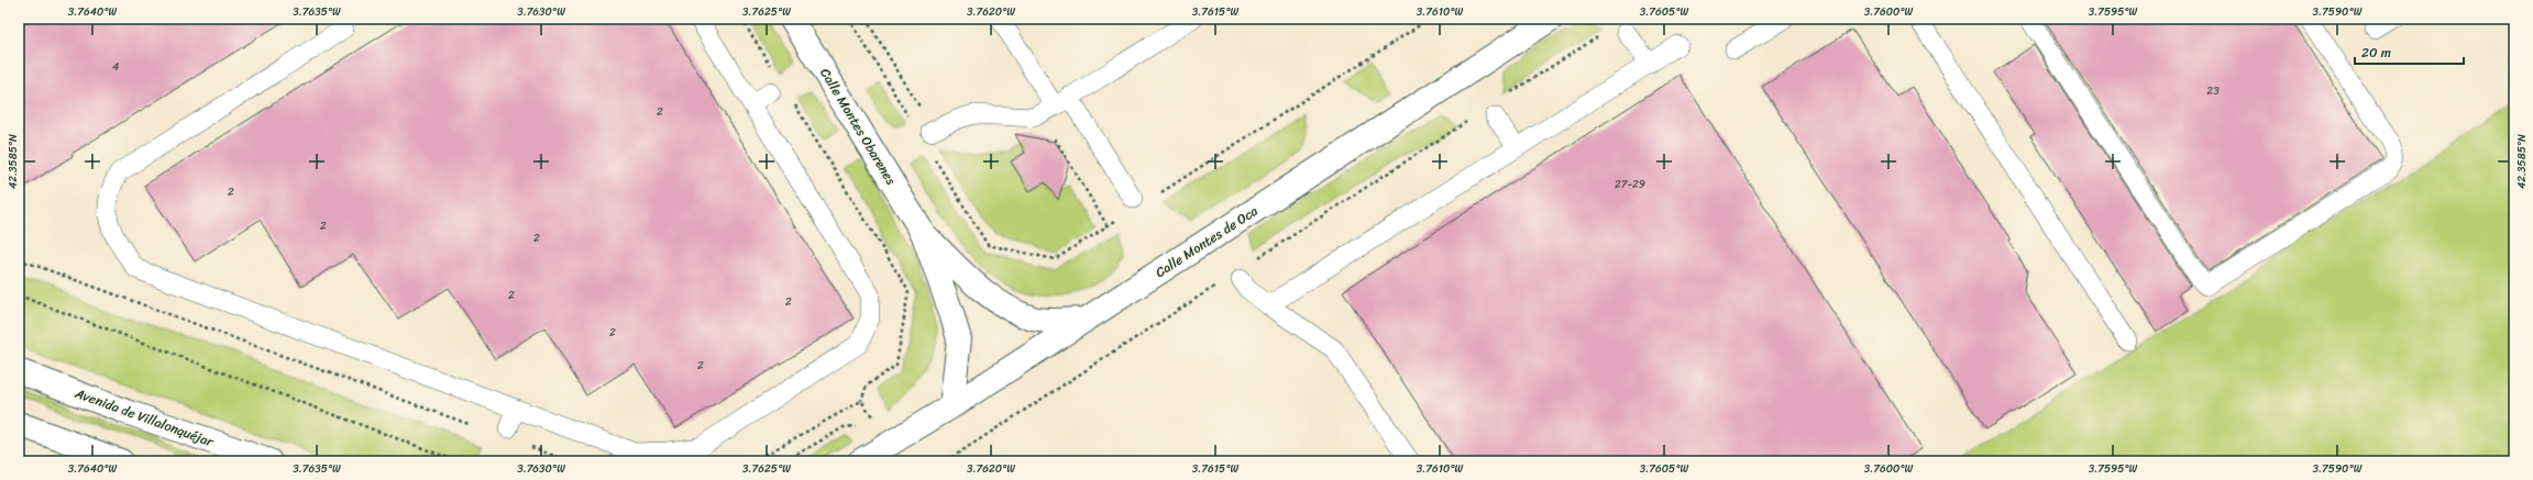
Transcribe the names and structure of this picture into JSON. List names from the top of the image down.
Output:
{
  "streets": {
    "street": ["Calle Montes Obarenes", "Calle Montes de Oca", "Avenida de Villalonquéjar"]
  },
  "crossings": [
    ["Calle Montes Obarenes", "Calle Montes de Oca"]
  ],
  "house_numbers": [
    "4",
    "23",
    "2",
    "27-29",
    "2",
    "2",
    "2",
    "2",
    "2",
    "2",
    "2"
  ],
  "scale_bar": "20 m",
  "coordinates": [
    "3.7640°W",
    "3.7635°W",
    "3.7630°W",
    "3.7625°W",
    "3.7620°W",
    "3.7615°W",
    "3.7610°W",
    "3.7605°W",
    "3.7600°W",
    "3.7595°W",
    "3.7590°W",
    "42.3585°N"
  ]
}
